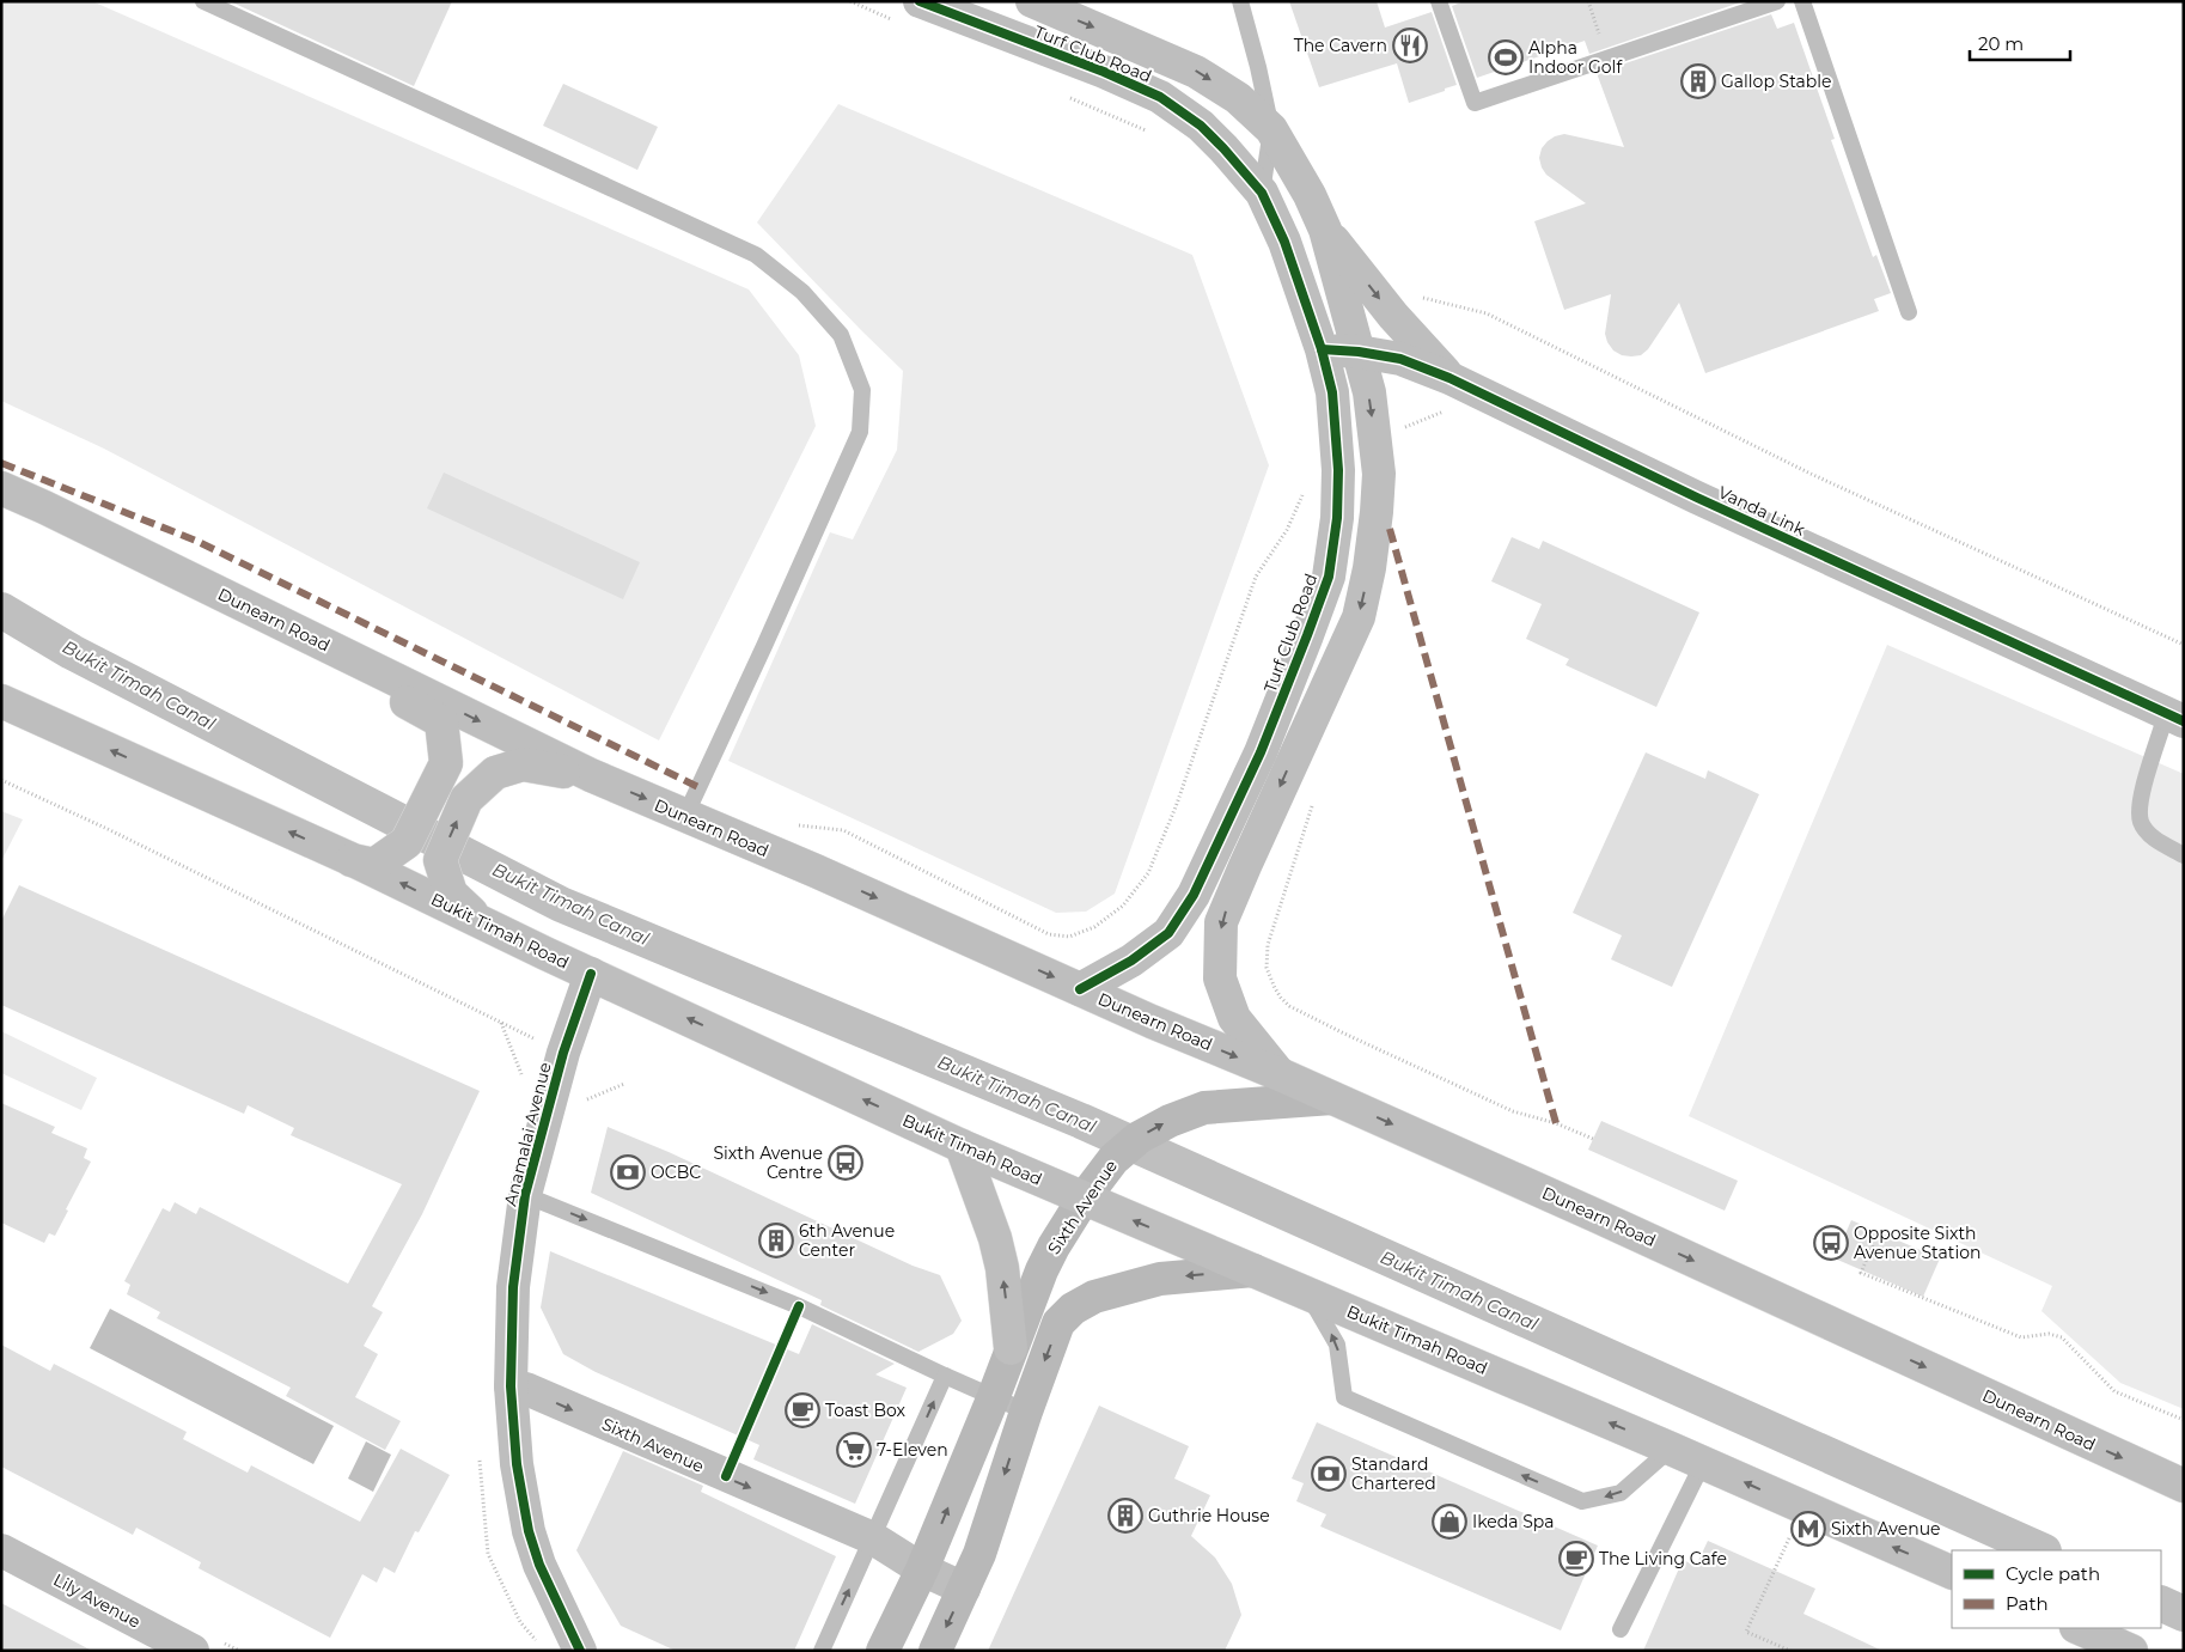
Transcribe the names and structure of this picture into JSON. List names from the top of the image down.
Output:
{
  "streets": {
    "main road": [
      "Turf Club Road",
      "Vanda Link",
      "Dunearn Road",
      "Bukit Timah Road",
      "Anamalai Avenue",
      "Sixth Avenue",
      "Lily Avenue"
    ]
  },
  "crossings": [
    ["Turf Club Road", "Vanda Link"],
    ["Turf Club Road", "Dunearn Road"],
    ["Dunearn Road", "Sixth Avenue"],
    ["Bukit Timah Road", "Anamalai Avenue"],
    ["Bukit Timah Road", "Sixth Avenue"],
    ["Anamalai Avenue", "Sixth Avenue"]
  ],
  "one_way": ["Dunearn Road", "Bukit Timah Road", "Sixth Avenue"],
  "water": ["Bukit Timah Canal"],
  "places": {
    "restaurant": ["The Cavern"],
    "sports": ["Alpha Indoor Golf"],
    "building": ["Gallop Stable", "6th Avenue Center", "Guthrie House"],
    "bus stop": ["Sixth Avenue Centre", "Opposite Sixth Avenue Station"],
    "bank": ["OCBC", "Standard Chartered"],
    "cafe": ["Toast Box", "The Living Cafe"],
    "supermarket": ["7-Eleven"],
    "shop": ["Ikeda Spa"],
    "metro station": ["Sixth Avenue"]
  },
  "legend": ["Cycle path", "Path"],
  "scale_bar": "20 m"
}
